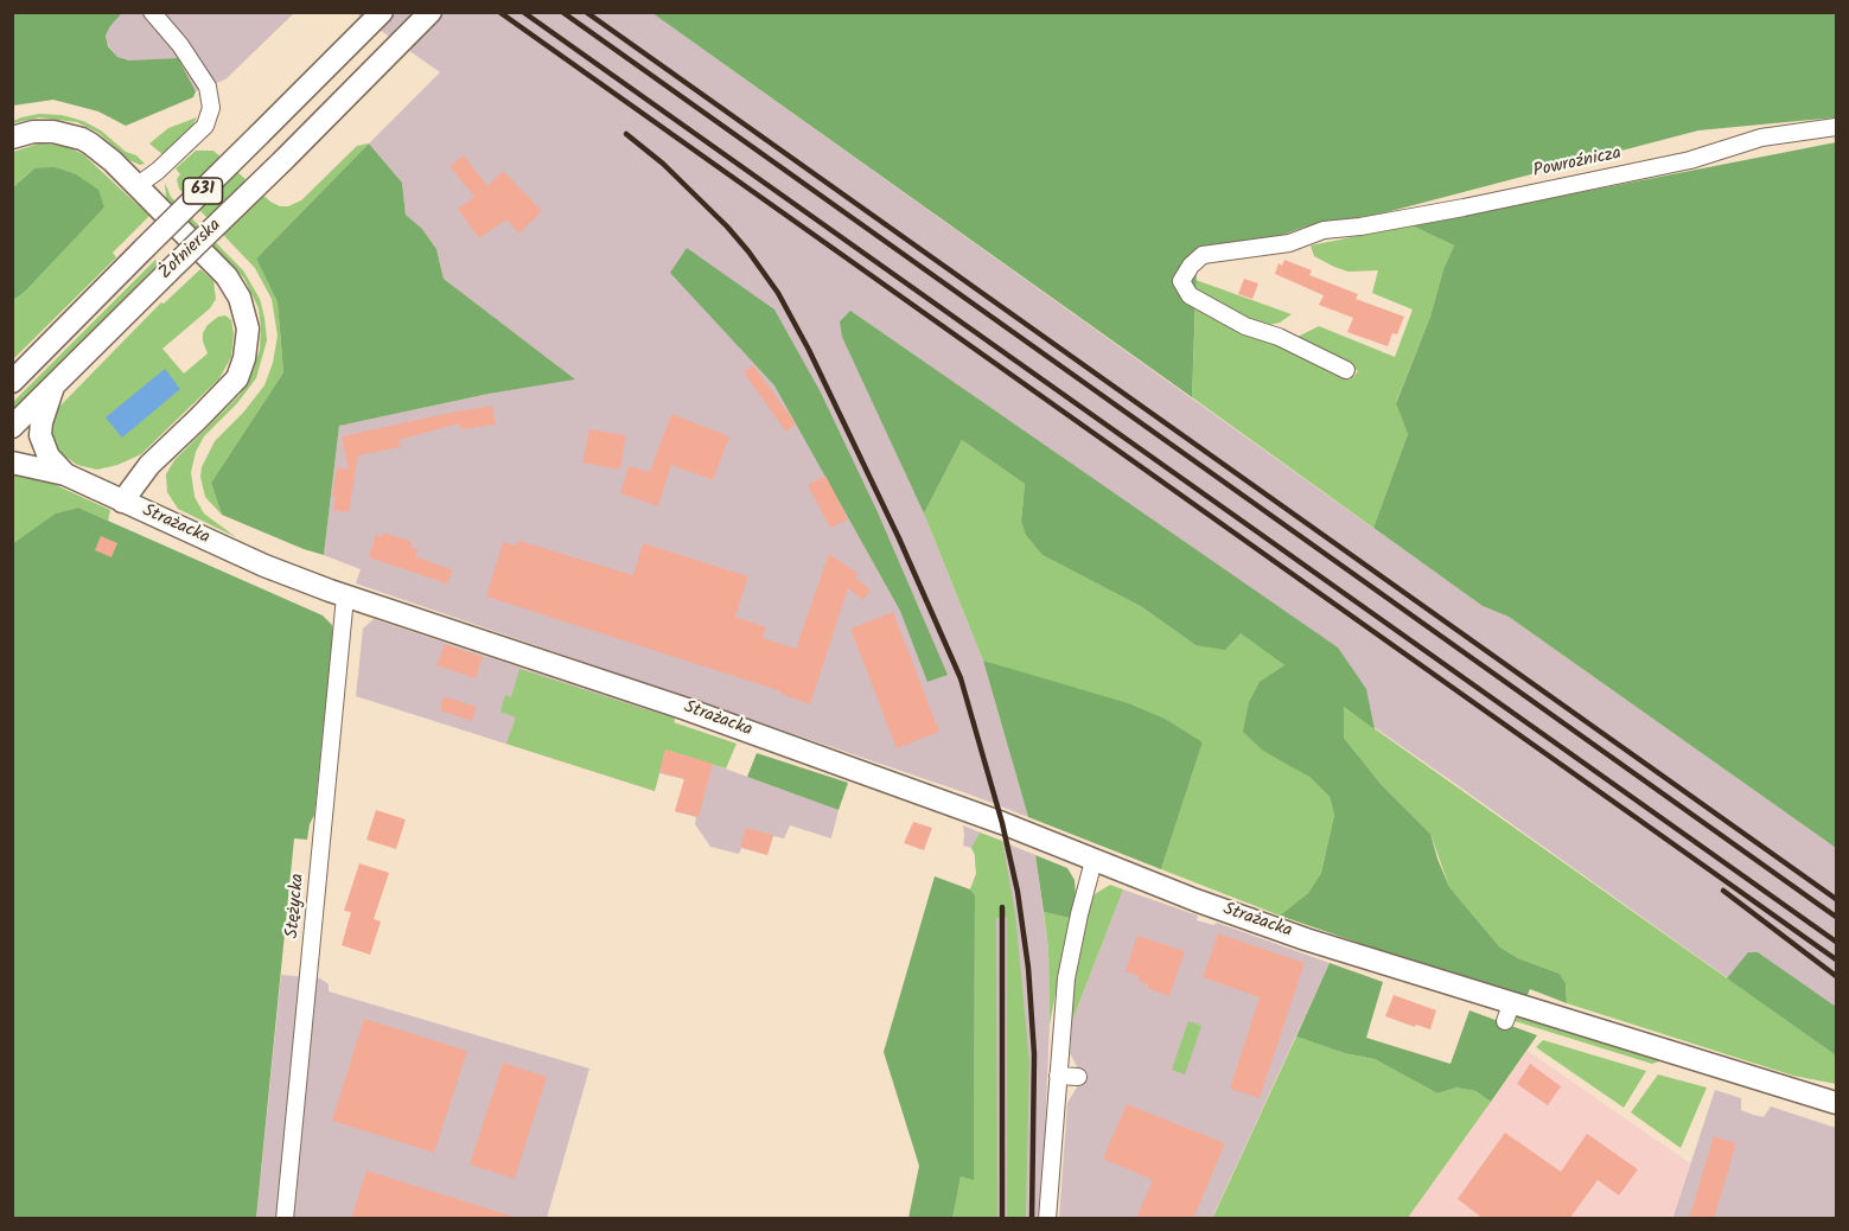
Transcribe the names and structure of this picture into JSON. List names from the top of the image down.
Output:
{
  "streets": {
    "main road": ["631", "Żołnierska", "Strażacka"],
    "street": ["Powroźnicza", "Stężycka"]
  },
  "crossings": [
    ["Strażacka", "Stężycka"]
  ]
}
